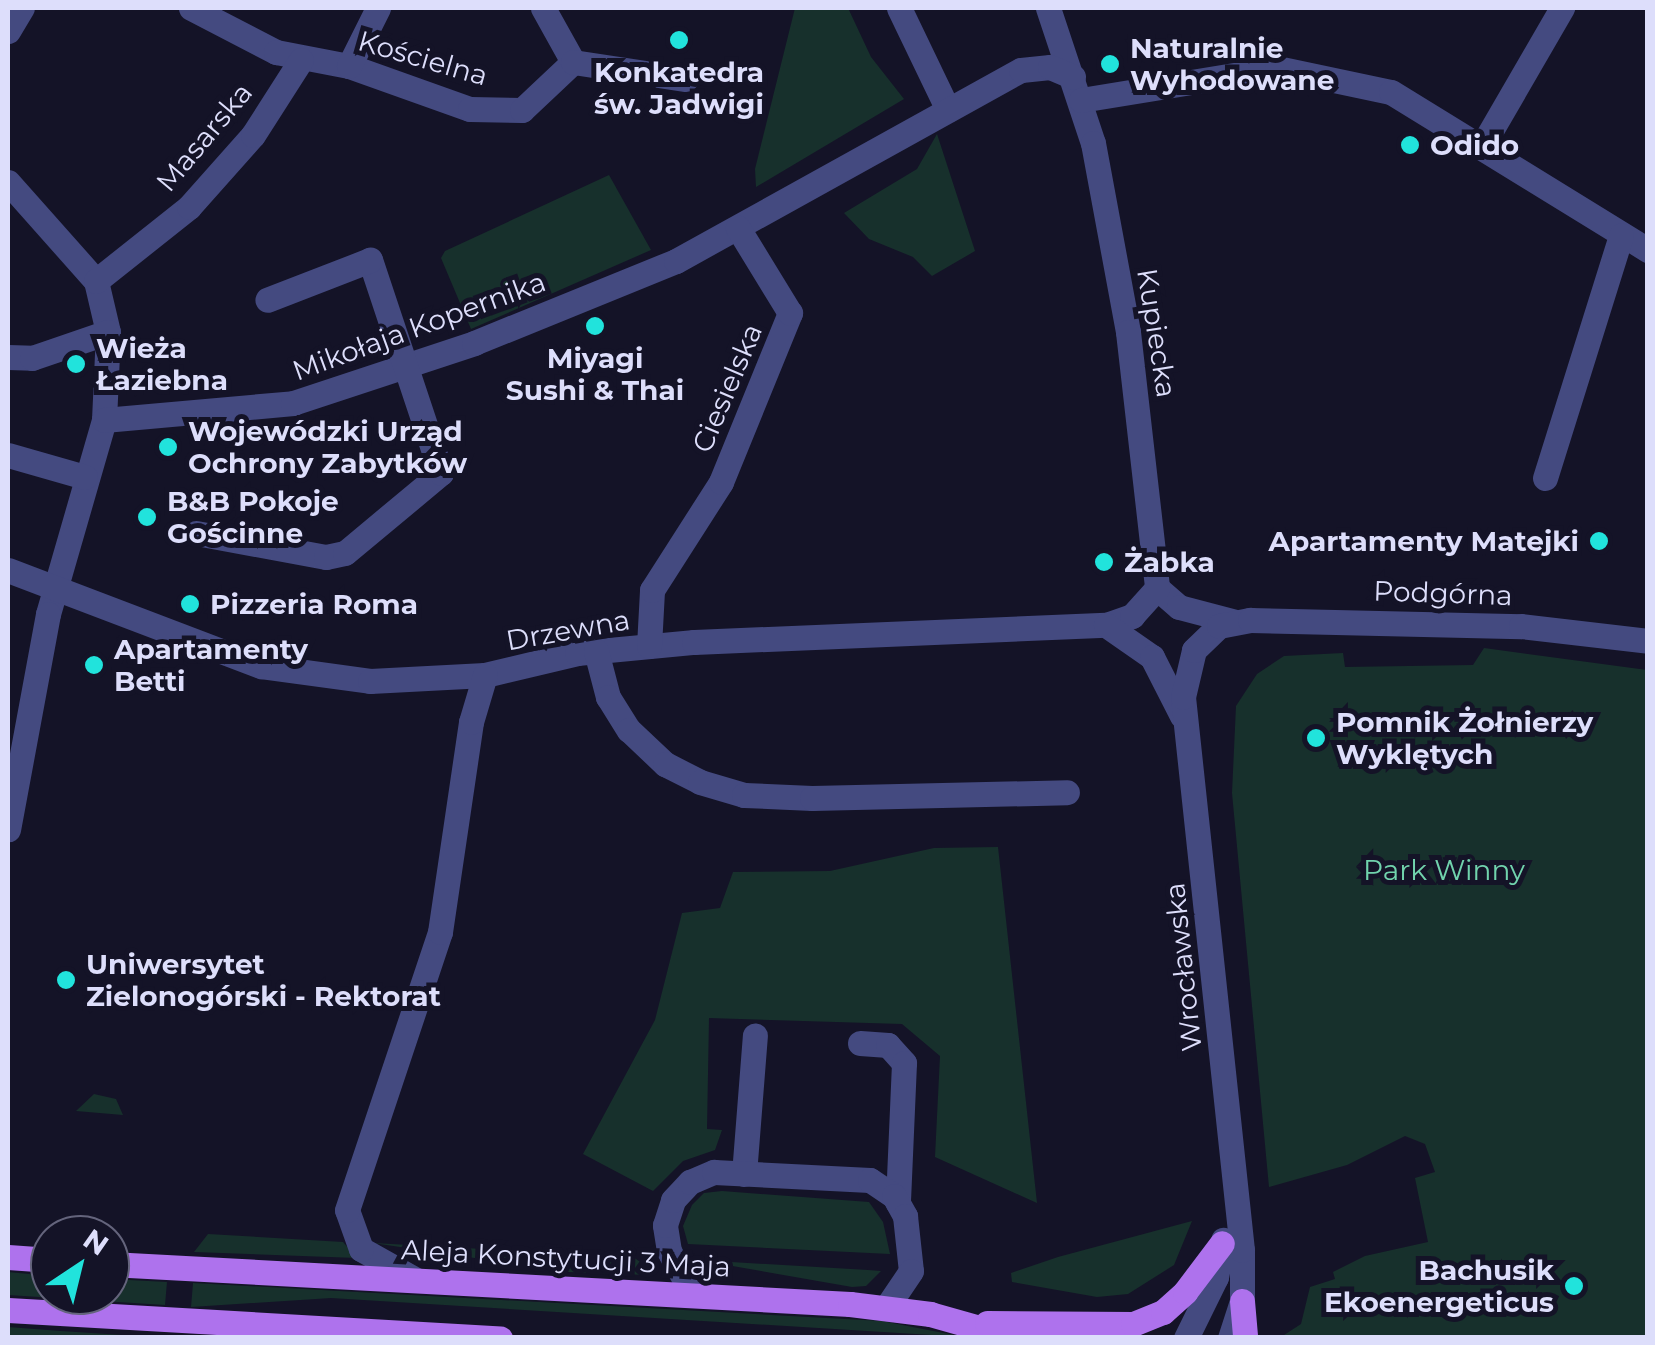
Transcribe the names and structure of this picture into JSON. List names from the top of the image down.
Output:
{
  "streets": {
    "main road": ["Aleja Konstytucji 3 Maja"],
    "street": [
      "Kościelna",
      "Masarska",
      "Mikołaja Kopernika",
      "Kupiecka",
      "Ciesielska",
      "Podgórna",
      "Drzewna",
      "Wrocławska"
    ]
  },
  "crossings": [
    ["Kościelna", "Masarska"],
    ["Mikołaja Kopernika", "Ciesielska"],
    ["Kupiecka", "Drzewna"],
    ["Ciesielska", "Drzewna"],
    ["Podgórna", "Wrocławska"]
  ],
  "parks": ["Park Winny"],
  "places": [
    "Konkatedra św. Jadwigi",
    "Naturalnie Wyhodowane",
    "Odido",
    "Miyagi Sushi & Thai",
    "Wieża Łaziebna",
    "Wojewódzki Urząd Ochrony Zabytków",
    "B&B Pokoje Gościnne",
    "Apartamenty Matejki",
    "Żabka",
    "Pizzeria Roma",
    "Apartamenty Betti",
    "Pomnik Żołnierzy Wyklętych",
    "Uniwersytet Zielonogórski - Rektorat",
    "Bachusik Ekoenergeticus"
  ],
  "north": "top right"
}
